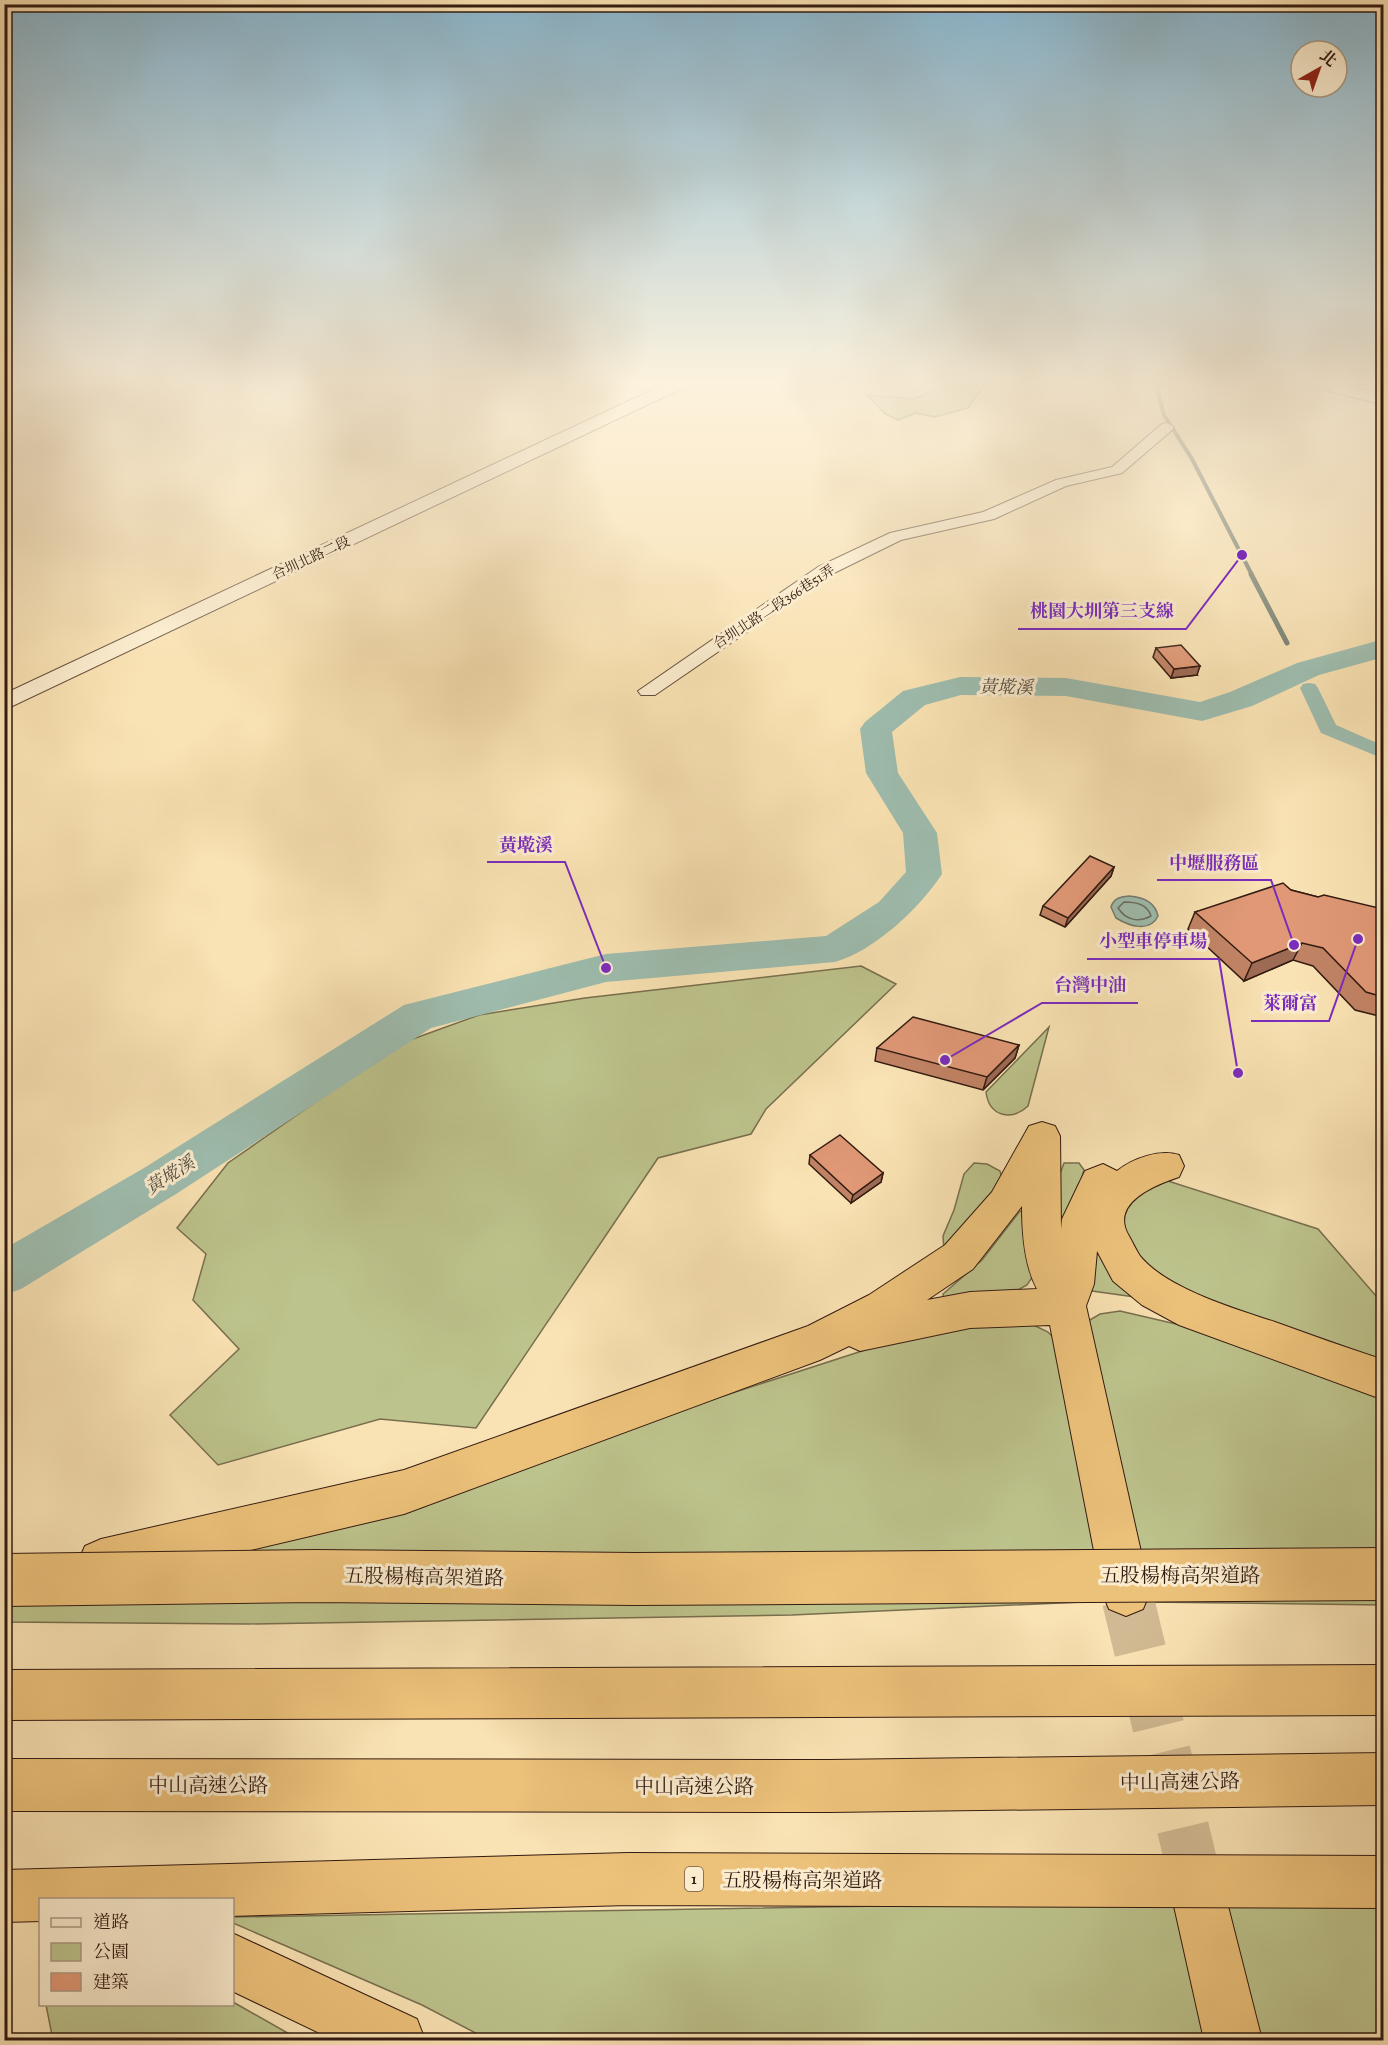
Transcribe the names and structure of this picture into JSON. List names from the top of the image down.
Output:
{
  "streets": {
    "highway": ["五股楊梅高架道路", "中山高速公路", "1"],
    "street": ["合圳北路二段", "合圳北路二段366巷51弄"]
  },
  "water": ["黃墘溪"],
  "places": [
    "桃園大圳第三支線",
    "萊爾富",
    "中壢服務區",
    "黃墘溪",
    "台灣中油",
    "小型車停車場"
  ],
  "legend": ["道路", "公園", "建築"],
  "north": "top right"
}
